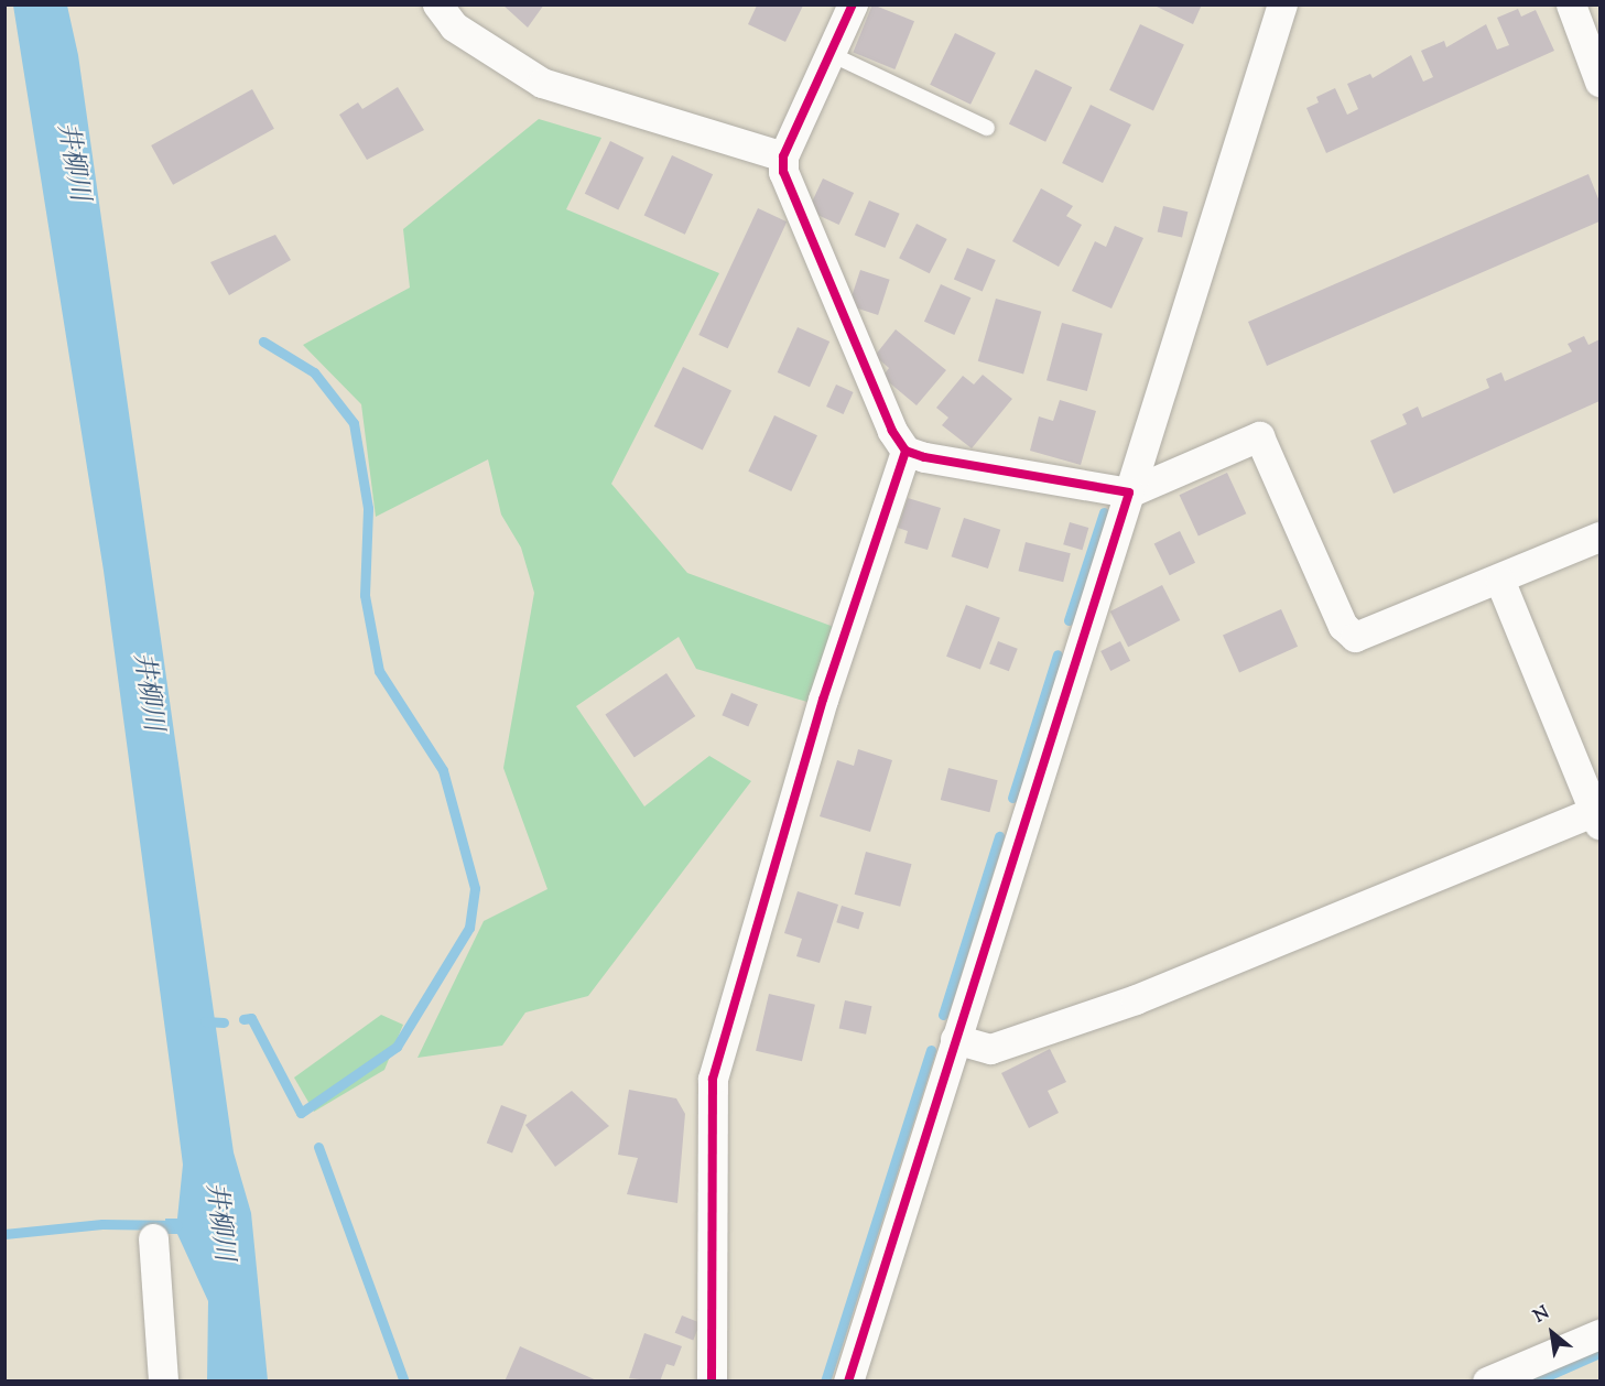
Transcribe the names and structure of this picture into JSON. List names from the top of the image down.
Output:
{
  "water": ["井柳川"],
  "north": "top left"
}
